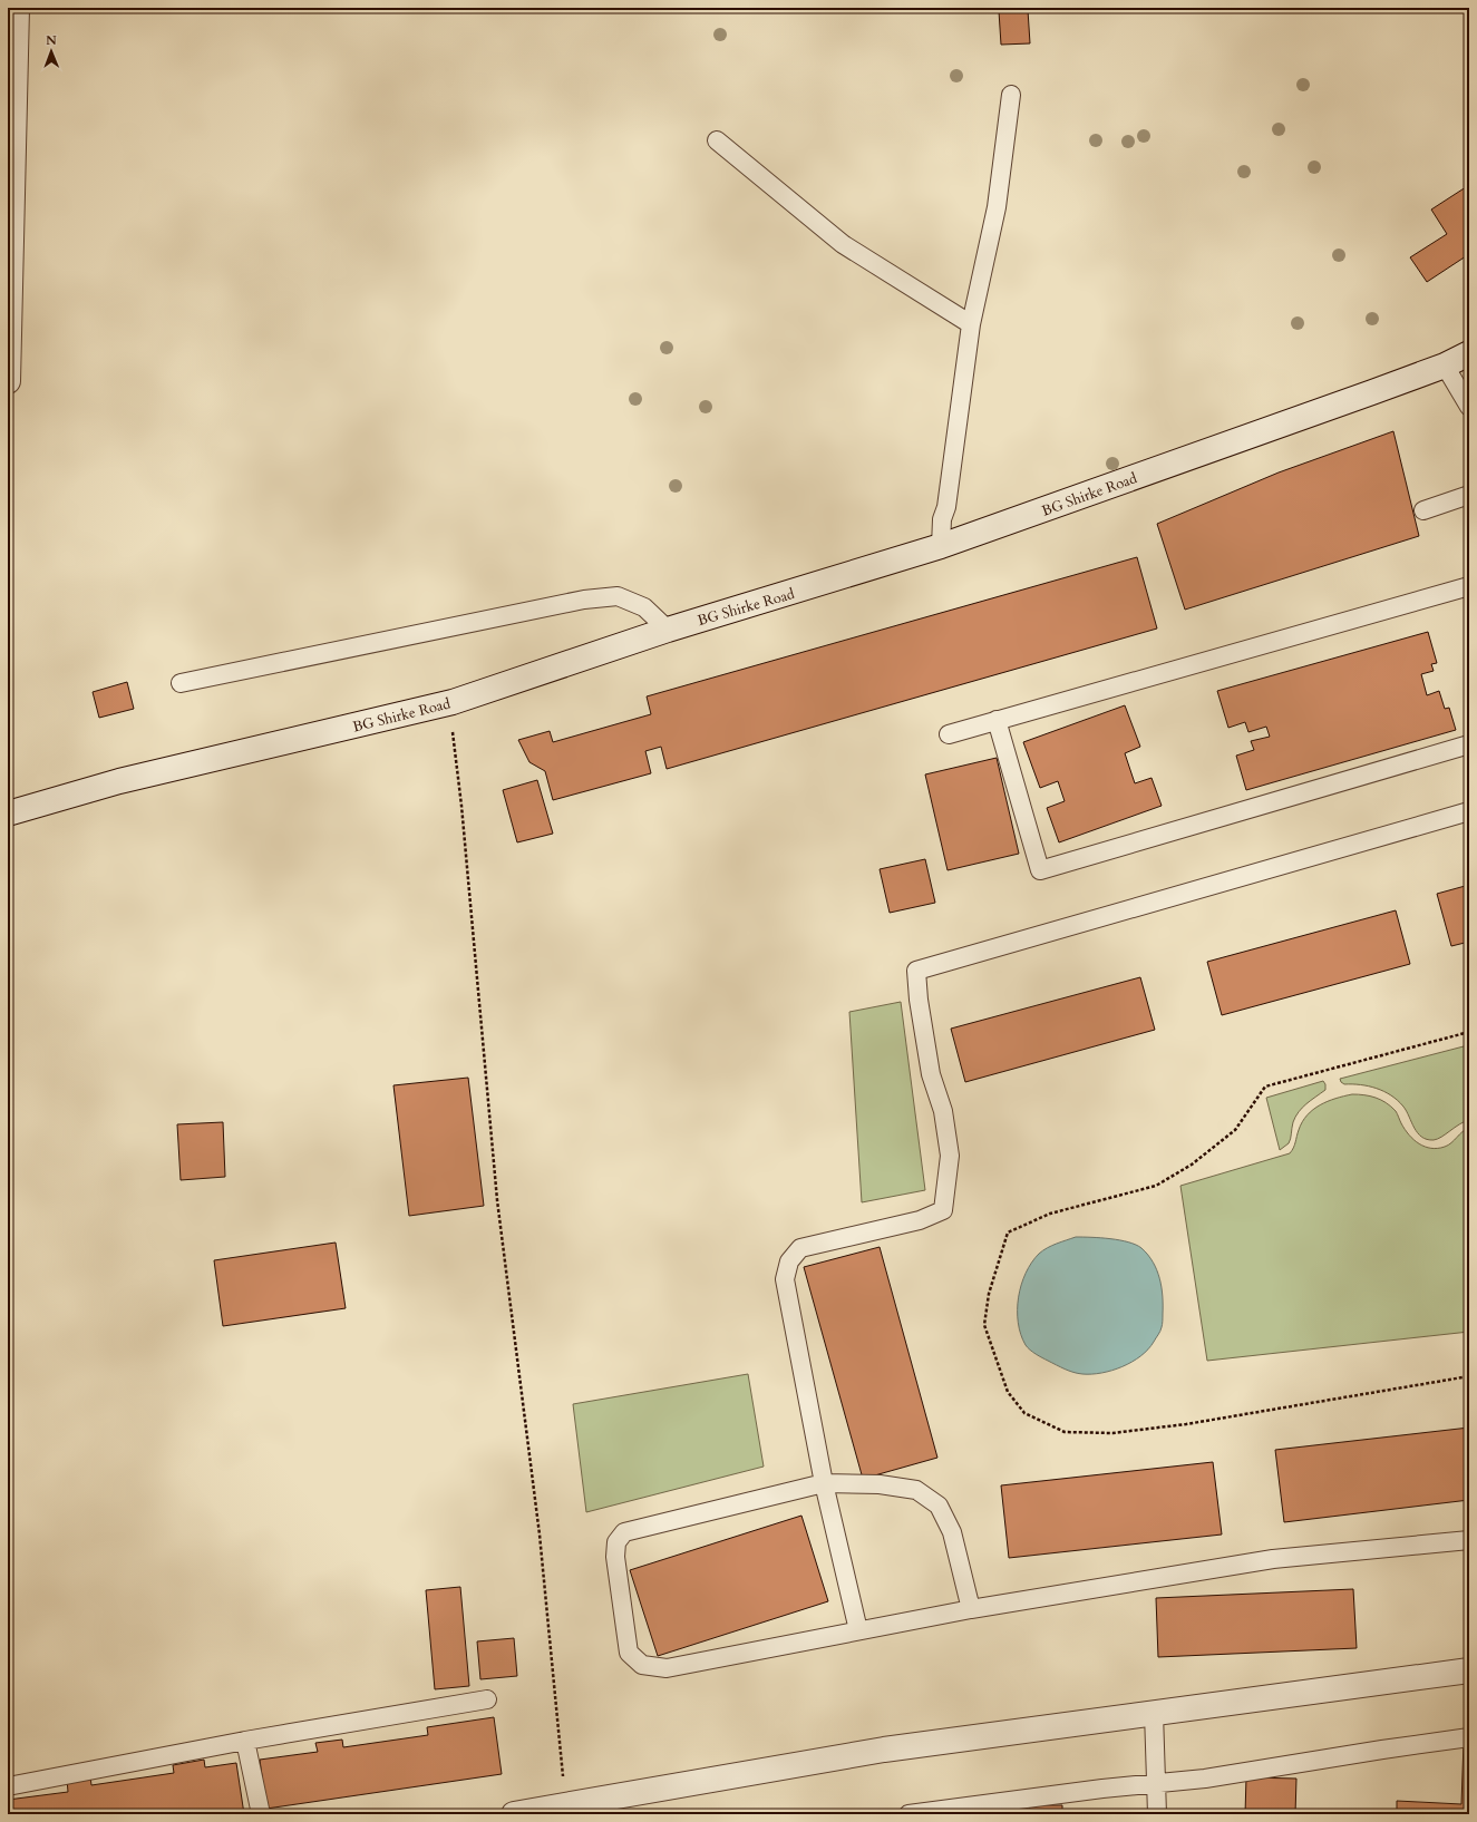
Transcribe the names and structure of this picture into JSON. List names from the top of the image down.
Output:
{
  "streets": {
    "street": ["BG Shirke Road"]
  },
  "north": "top"
}
